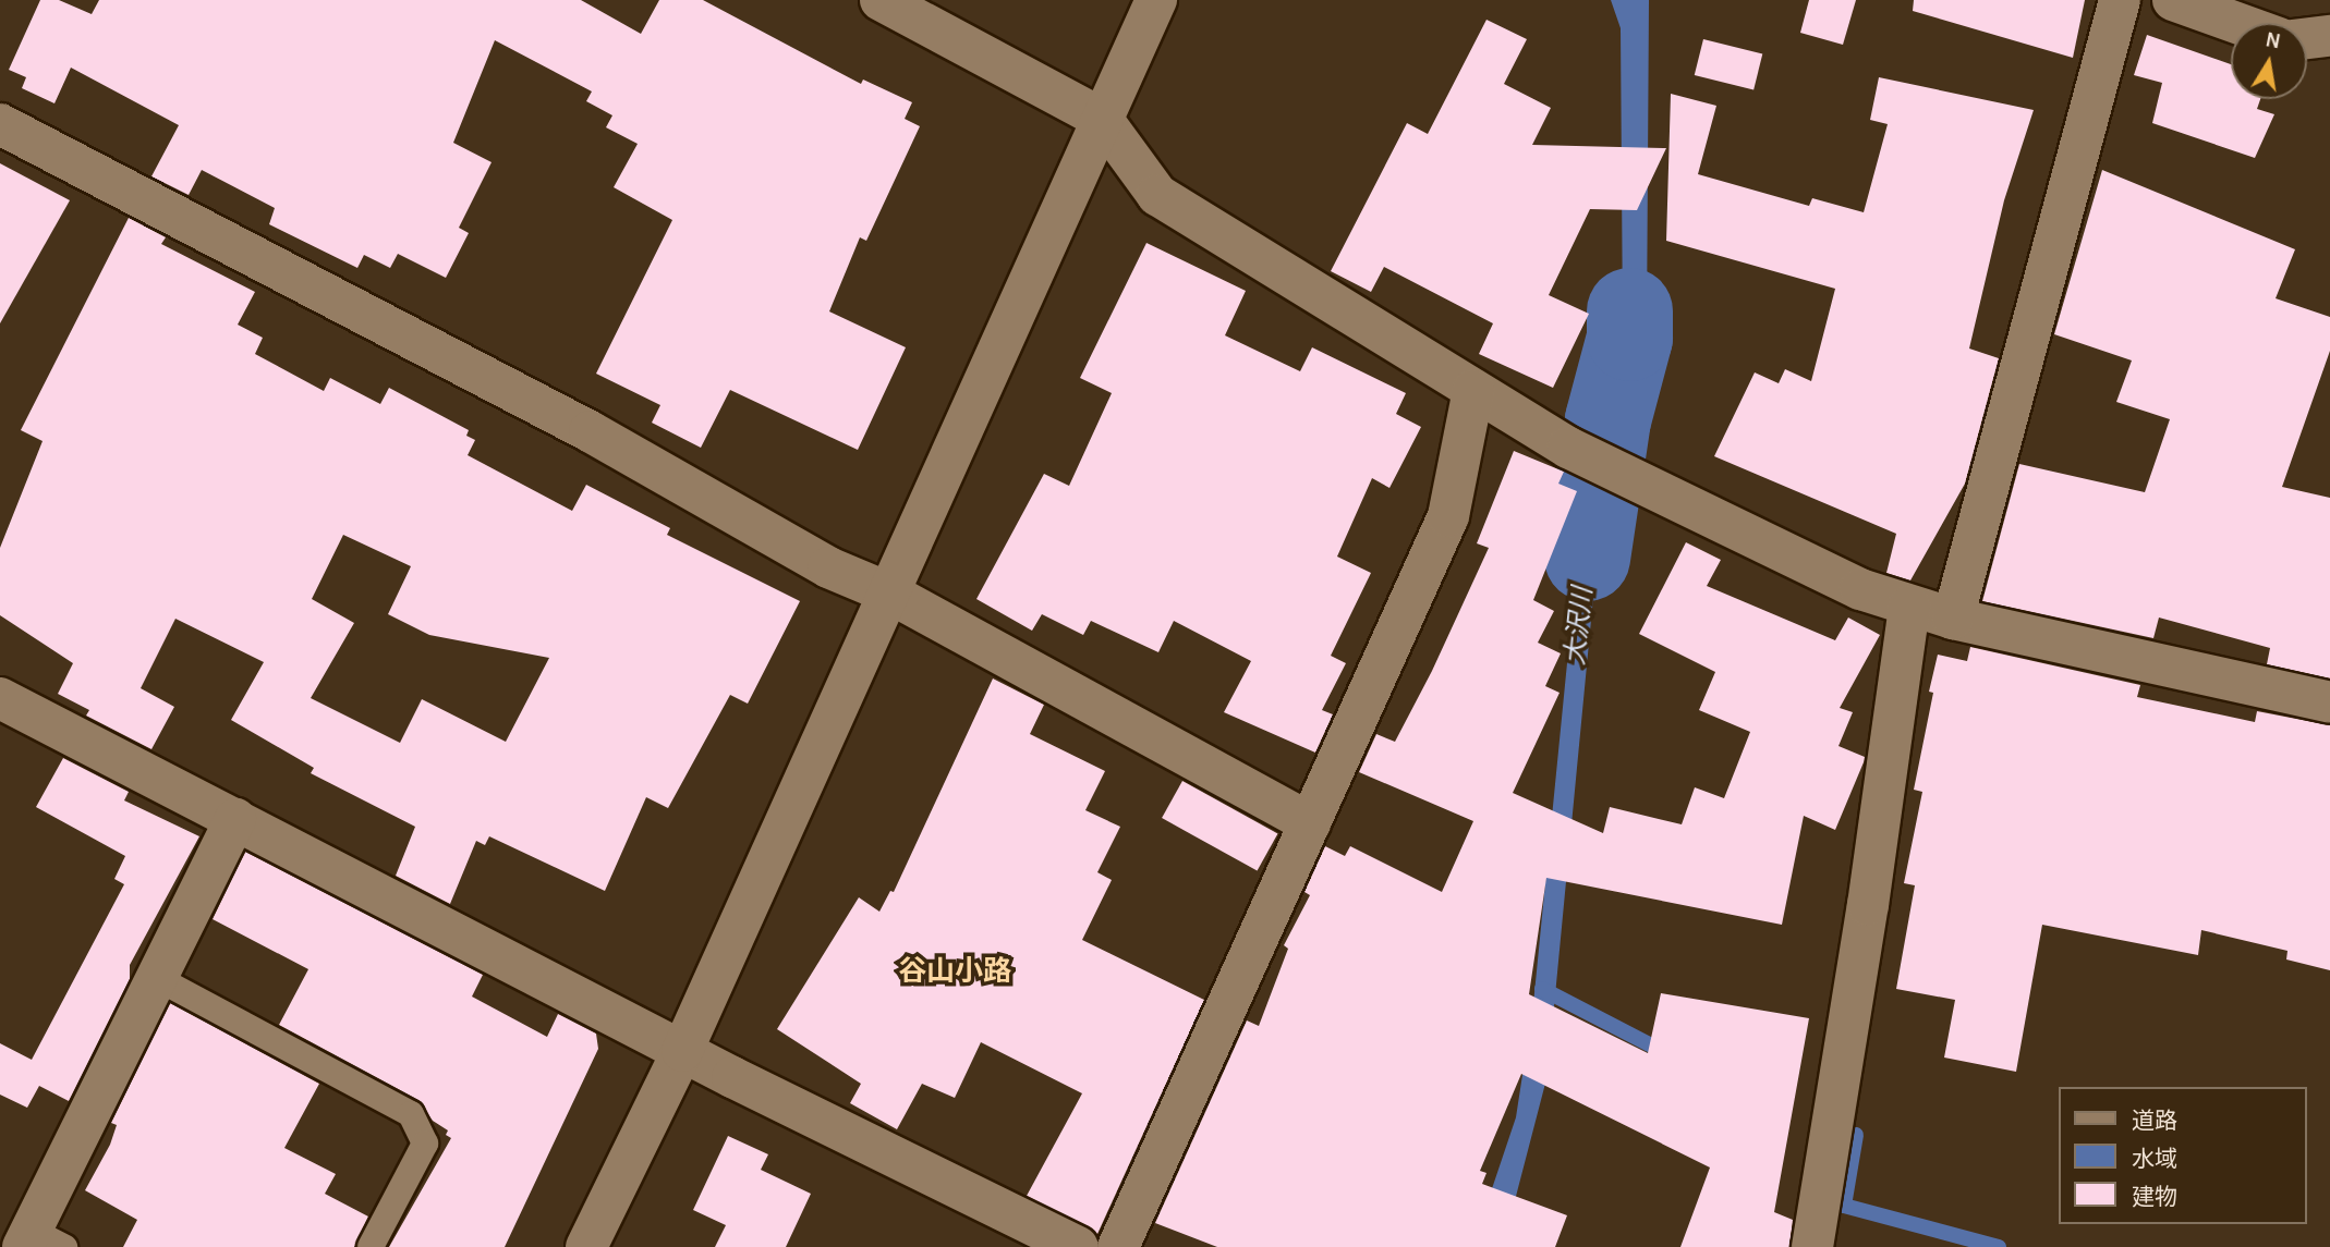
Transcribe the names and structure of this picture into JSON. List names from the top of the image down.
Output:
{
  "districts": ["谷山小路"],
  "water": ["大沢川"],
  "legend": ["道路", "水域", "建物"],
  "north": "top"
}
